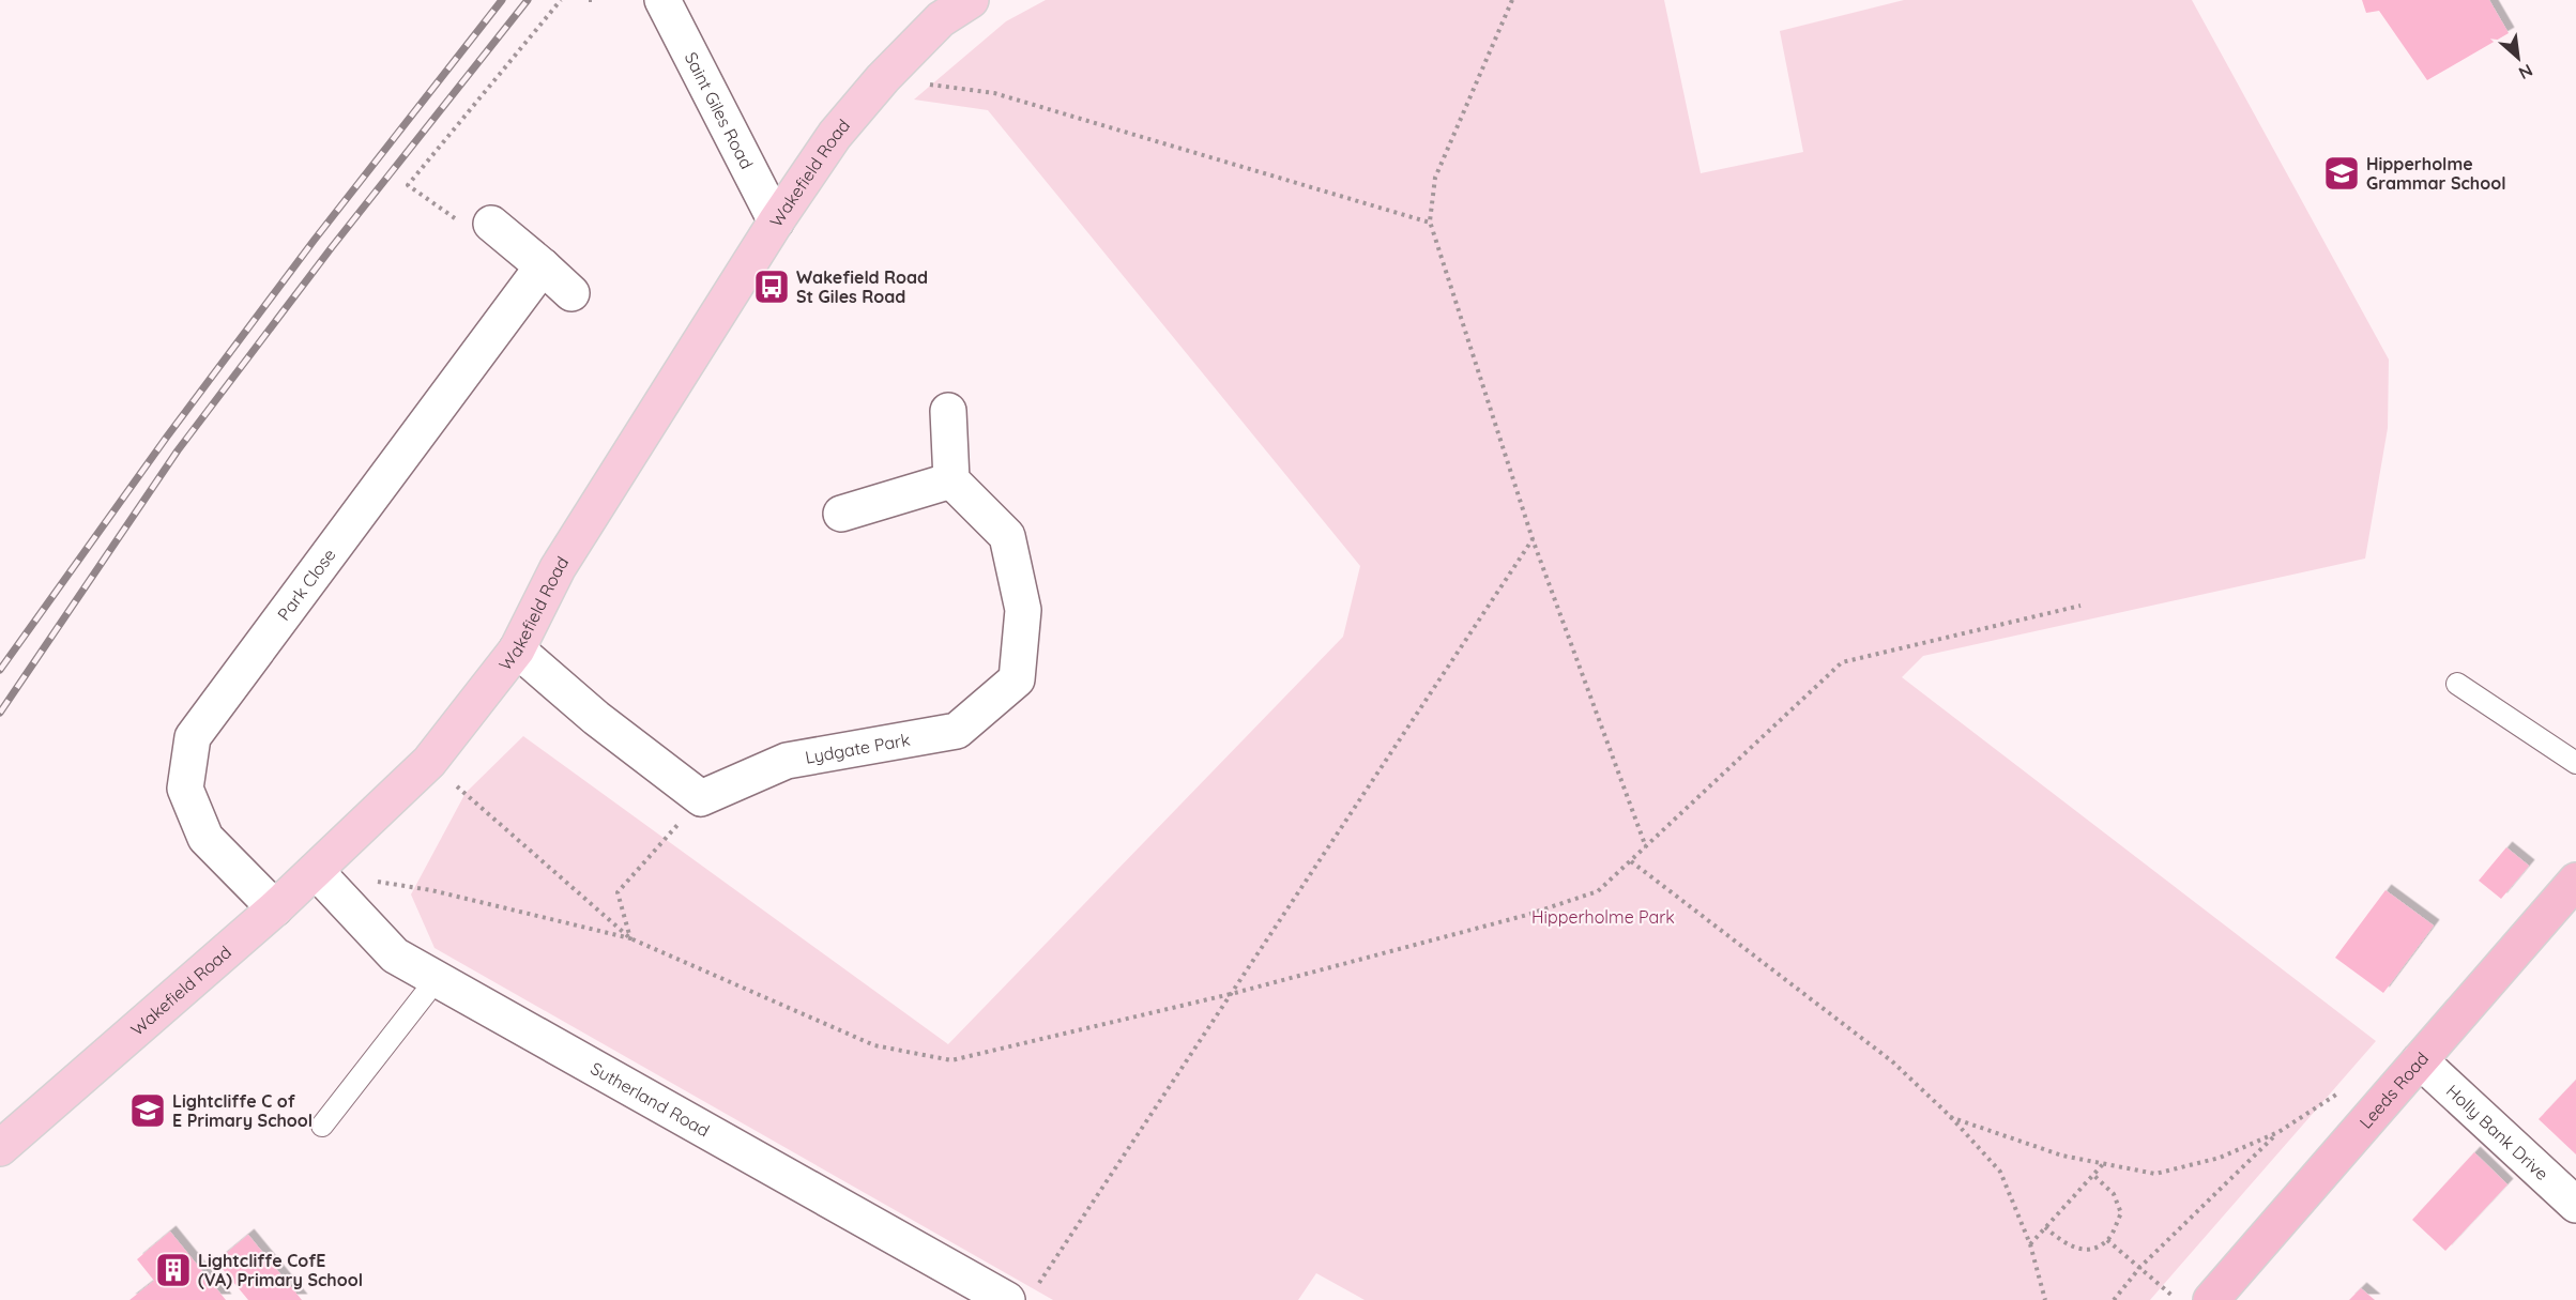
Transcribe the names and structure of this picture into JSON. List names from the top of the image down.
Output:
{
  "streets": {
    "highway": ["Leeds Road"],
    "main road": ["Wakefield Road"],
    "street": [
      "Saint Giles Road",
      "Park Close",
      "Lydgate Park",
      "Sutherland Road",
      "Holly Bank Drive"
    ]
  },
  "crossings": [
    ["Saint Giles Road", "Wakefield Road"],
    ["Wakefield Road", "Park Close"],
    ["Wakefield Road", "Sutherland Road"],
    ["Leeds Road", "Holly Bank Drive"]
  ],
  "parks": ["Hipperholme Park"],
  "places": {
    "school or university": ["Hipperholme Grammar School", "Lightcliffe C of E Primary School"],
    "bus stop": ["Wakefield Road St Giles Road"],
    "building": ["Lightcliffe CofE (VA) Primary School"]
  },
  "north": "bottom right"
}
